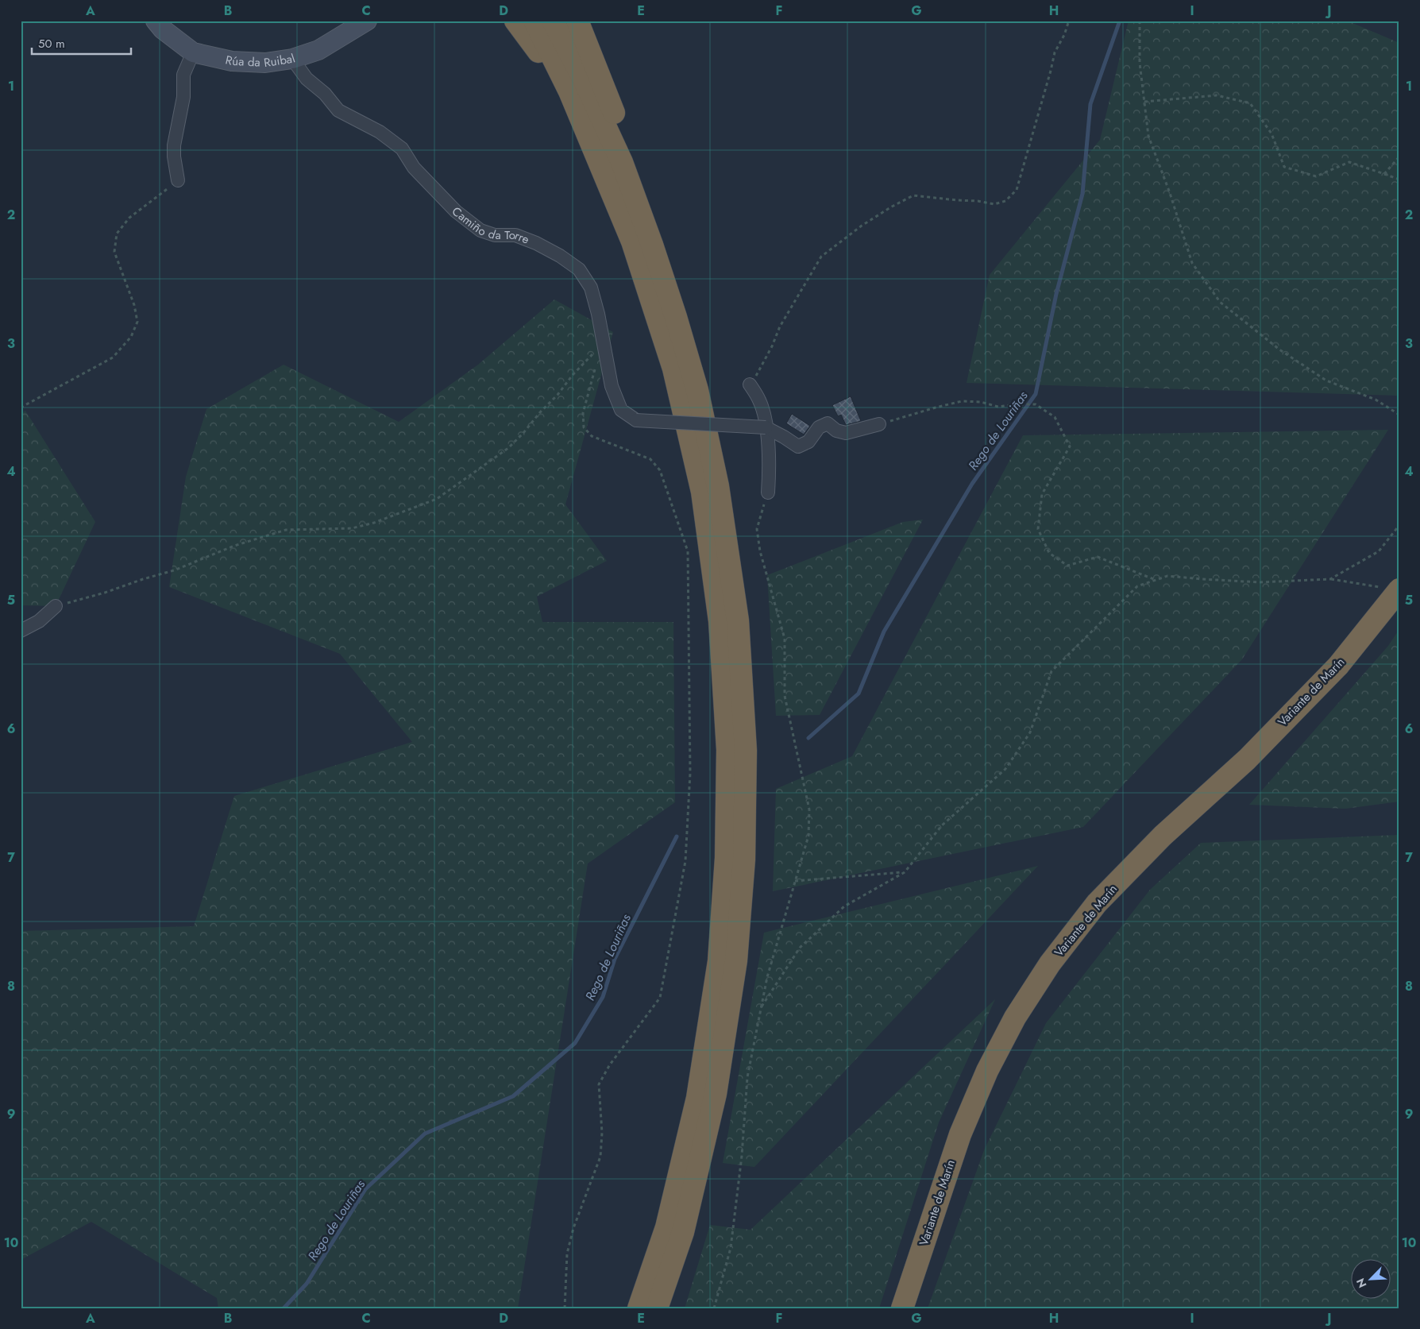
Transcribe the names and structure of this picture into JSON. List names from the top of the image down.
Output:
{
  "streets": {
    "highway": ["Variante de Marín"],
    "street": ["Rúa da Ruibal", "Camiño da Torre"]
  },
  "crossings": [
    ["Rúa da Ruibal", "Camiño da Torre"]
  ],
  "water": ["Rego de Louriñas"],
  "scale_bar": "50 m",
  "north": "bottom left",
  "grid": {
    "columns": [
      "A",
      "B",
      "C",
      "D",
      "E",
      "F",
      "G",
      "H",
      "I",
      "J"
    ],
    "rows": [
      "1",
      "2",
      "3",
      "4",
      "5",
      "6",
      "7",
      "8",
      "9",
      "10"
    ]
  }
}
